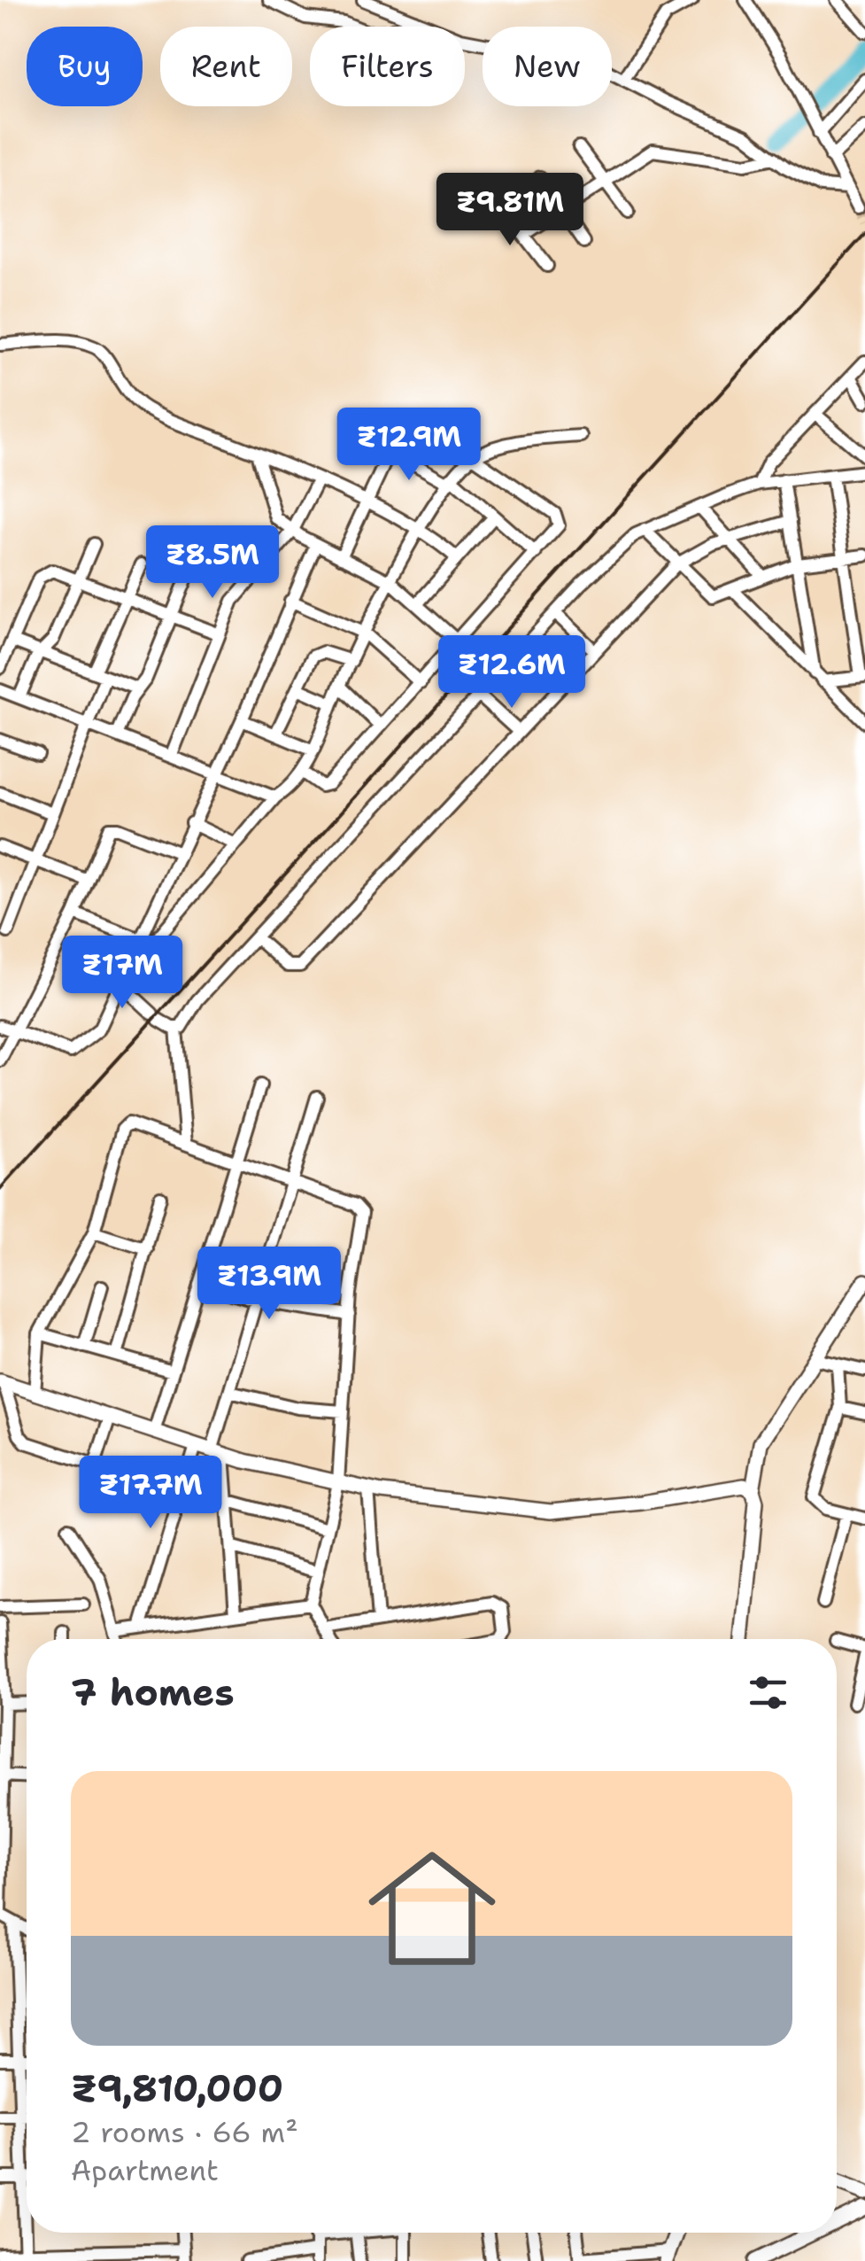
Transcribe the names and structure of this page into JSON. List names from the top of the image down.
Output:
{
  "page": {
    "chip": [
      "Buy",
      "Rent",
      "Filters",
      "New"
    ],
    "price": [
      "₹9.81M",
      "₹12.9M",
      "₹8.5M",
      "₹12.6M",
      "₹17M",
      "₹13.9M",
      "₹17.7M"
    ],
    "heading": "7 homes",
    "list": [
      {
        "name": "₹9,810,000",
        "note": "2 rooms · 66 m² · Apartment"
      }
    ]
  }
}
